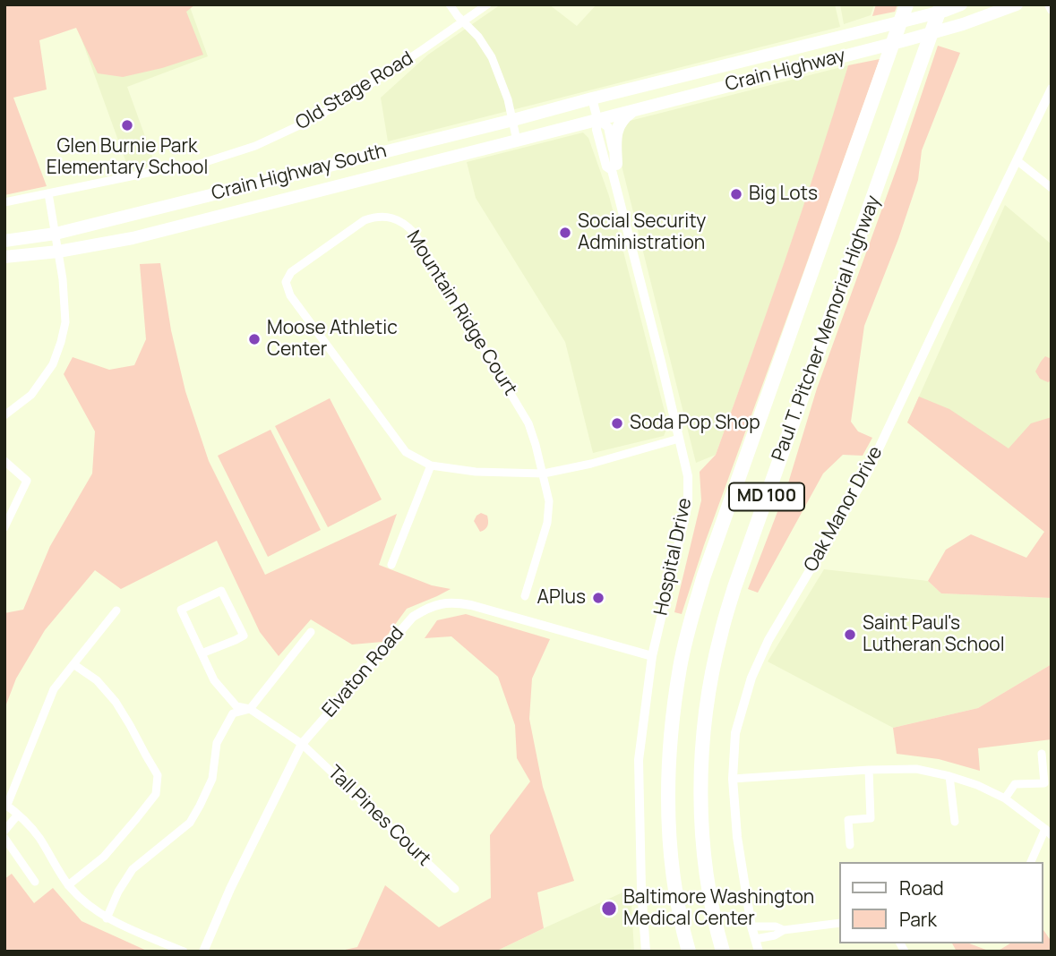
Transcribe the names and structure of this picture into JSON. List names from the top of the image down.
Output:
{
  "streets": {
    "highway": ["Paul T. Pitcher Memorial Highway", "MD 100"],
    "main road": ["Crain Highway", "Crain Highway South"],
    "street": [
      "Old Stage Road",
      "Mountain Ridge Court",
      "Oak Manor Drive",
      "Hospital Drive",
      "Elvaton Road",
      "Tall Pines Court"
    ]
  },
  "crossings": [
    ["Crain Highway", "Crain Highway South"],
    ["Crain Highway", "Hospital Drive"],
    ["Crain Highway South", "Hospital Drive"],
    ["Hospital Drive", "Elvaton Road"],
    ["Elvaton Road", "Tall Pines Court"]
  ],
  "places": [
    "Glen Burnie Park Elementary School",
    "Big Lots",
    "Social Security Administration",
    "Moose Athletic Center",
    "Soda Pop Shop",
    "APlus",
    "Saint Paul's Lutheran School",
    "Baltimore Washington Medical Center"
  ],
  "legend": ["Road", "Park"]
}
